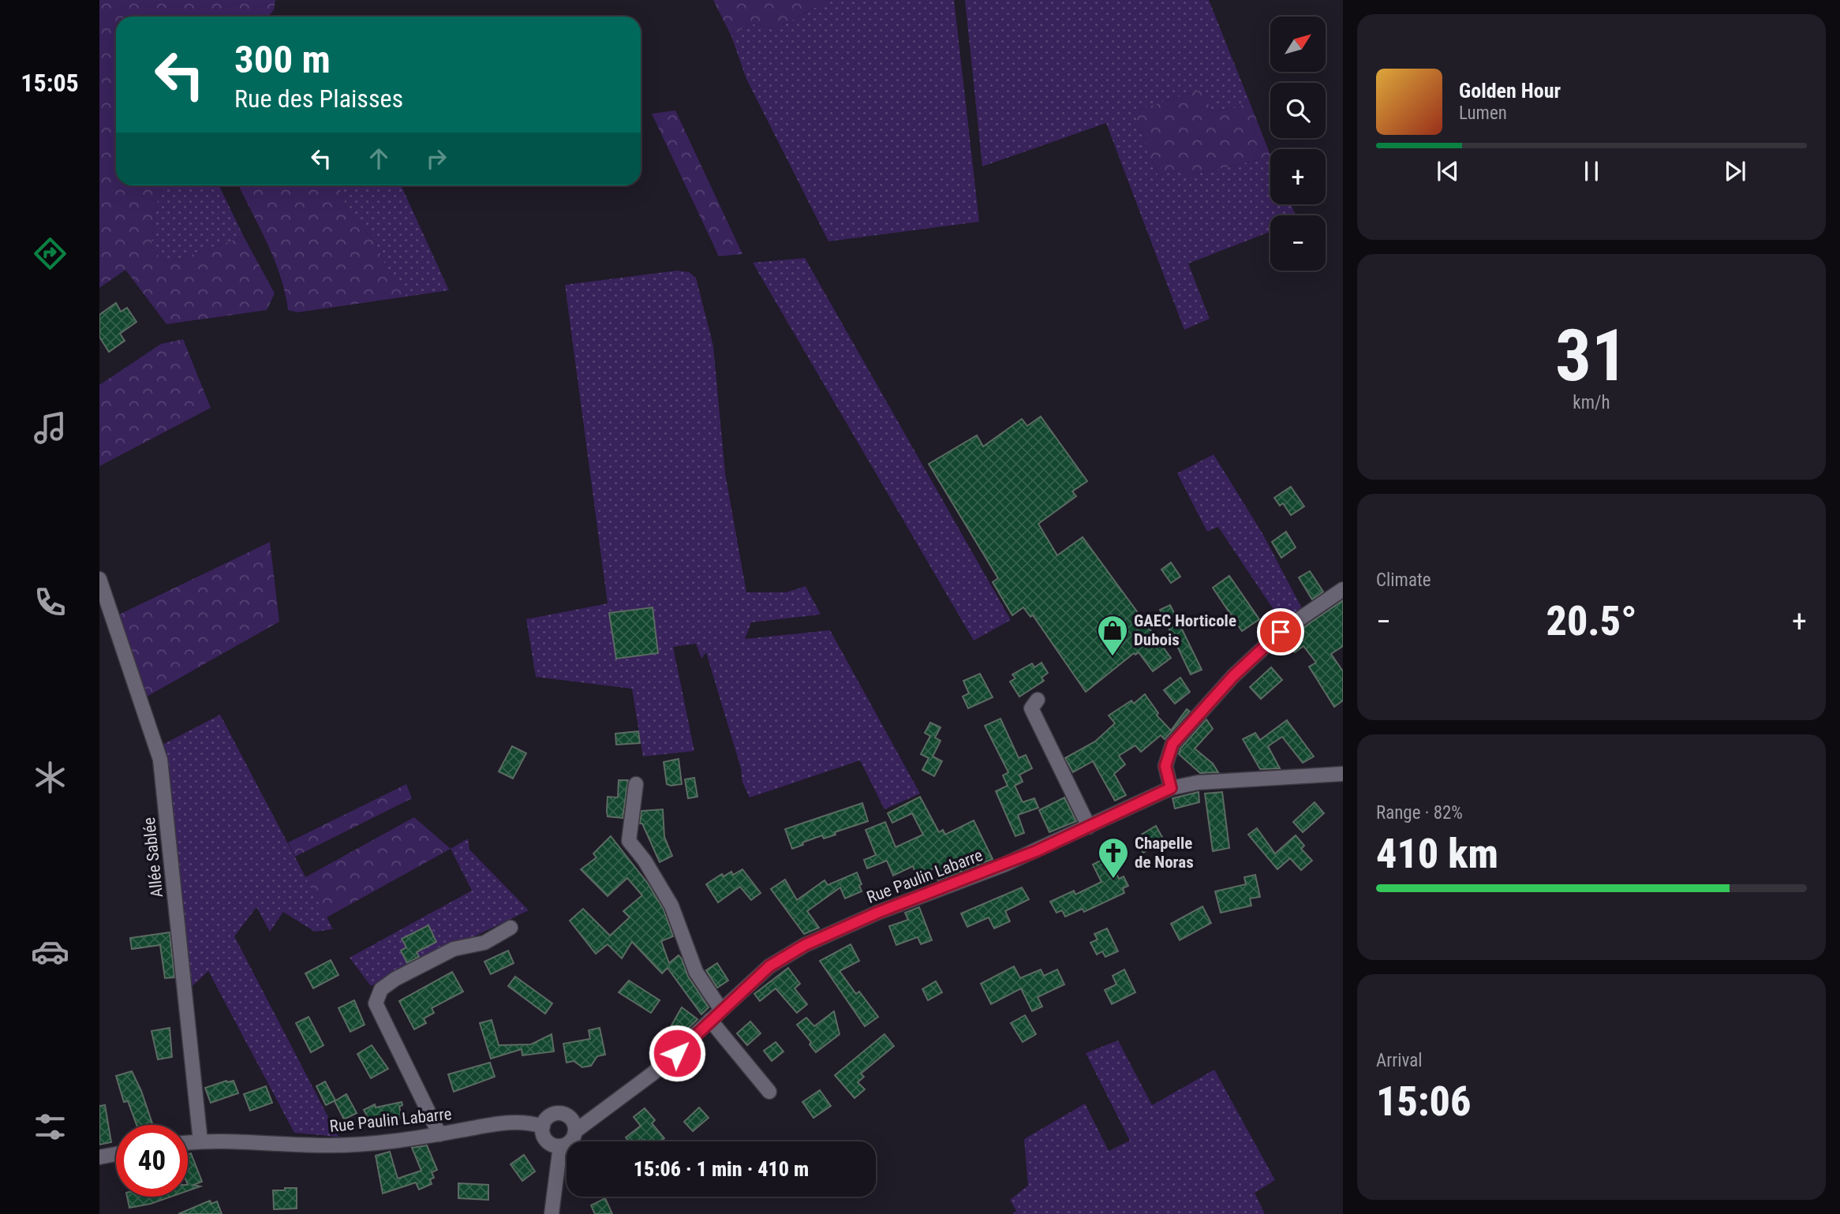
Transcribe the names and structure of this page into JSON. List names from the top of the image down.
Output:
{
  "streets": {
    "street": ["Allée Sablée", "Rue Paulin Labarre"]
  },
  "crossings": [
    ["Allée Sablée", "Rue Paulin Labarre"]
  ],
  "places": {
    "shop": ["GAEC Horticole Dubois"],
    "church": ["Chapelle de Noras"]
  },
  "north": "top right",
  "page": {
    "tabs": "15:05",
    "map_buttons": ["+", "−"],
    "turn": ["300 m", "Rue des Plaisses"],
    "song": ["Golden Hour", "Lumen"],
    "tile": [
      ["31", "km/h"],
      "Climate",
      ["Range · 82%", "410 km"],
      ["Arrival", "15:06"]
    ],
    "heat": ["−", "20.5°", "+"],
    "limit": "40",
    "trip": "15:06 · 1 min · 410 m"
  }
}
